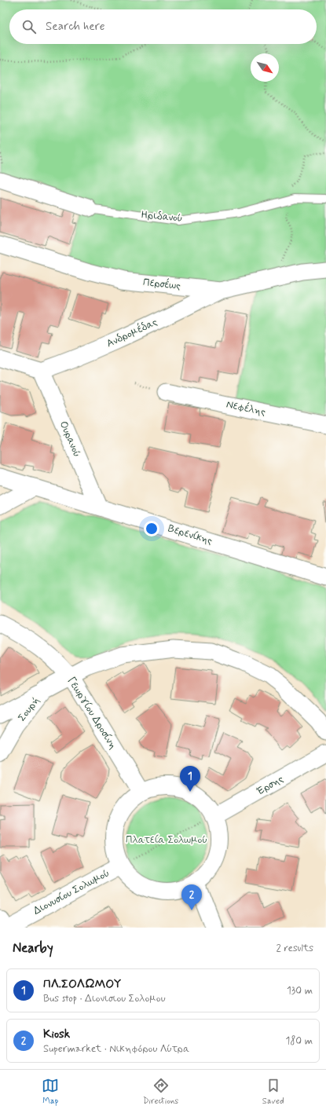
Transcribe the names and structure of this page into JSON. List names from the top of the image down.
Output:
{
  "streets": {
    "street": [
      "Ηριδανού",
      "Περσέως",
      "Ανδρομέδας",
      "Νεφέλης",
      "Ουρανού",
      "Βερενίκης",
      "Σουρή",
      "Γεωργίου Δροσίνη",
      "Έρσης",
      "Διονυσίου Σολωμού"
    ]
  },
  "crossings": [
    ["Περσέως", "Ανδρομέδας"],
    ["Ανδρομέδας", "Ουρανού"],
    ["Ουρανού", "Βερενίκης"],
    ["Σουρή", "Γεωργίου Δροσίνη"]
  ],
  "parks": ["Πλατεία Σολωμού"],
  "north": "bottom right",
  "page": {
    "search": "Search here",
    "pins": ["1", "2"],
    "heading": ["Nearby", "2 results"],
    "list": [
      {
        "mark": "1",
        "name": "ΠΛ.ΣΟΛΩΜΟΥ",
        "note": "Bus stop · Διονισιου Σολομου",
        "value": "130 m"
      },
      {
        "mark": "2",
        "name": "Kiosk",
        "note": "Supermarket · Νικηφόρου Λύτρα",
        "value": "180 m"
      }
    ],
    "nav": ["Map", "Directions", "Saved"]
  }
}
